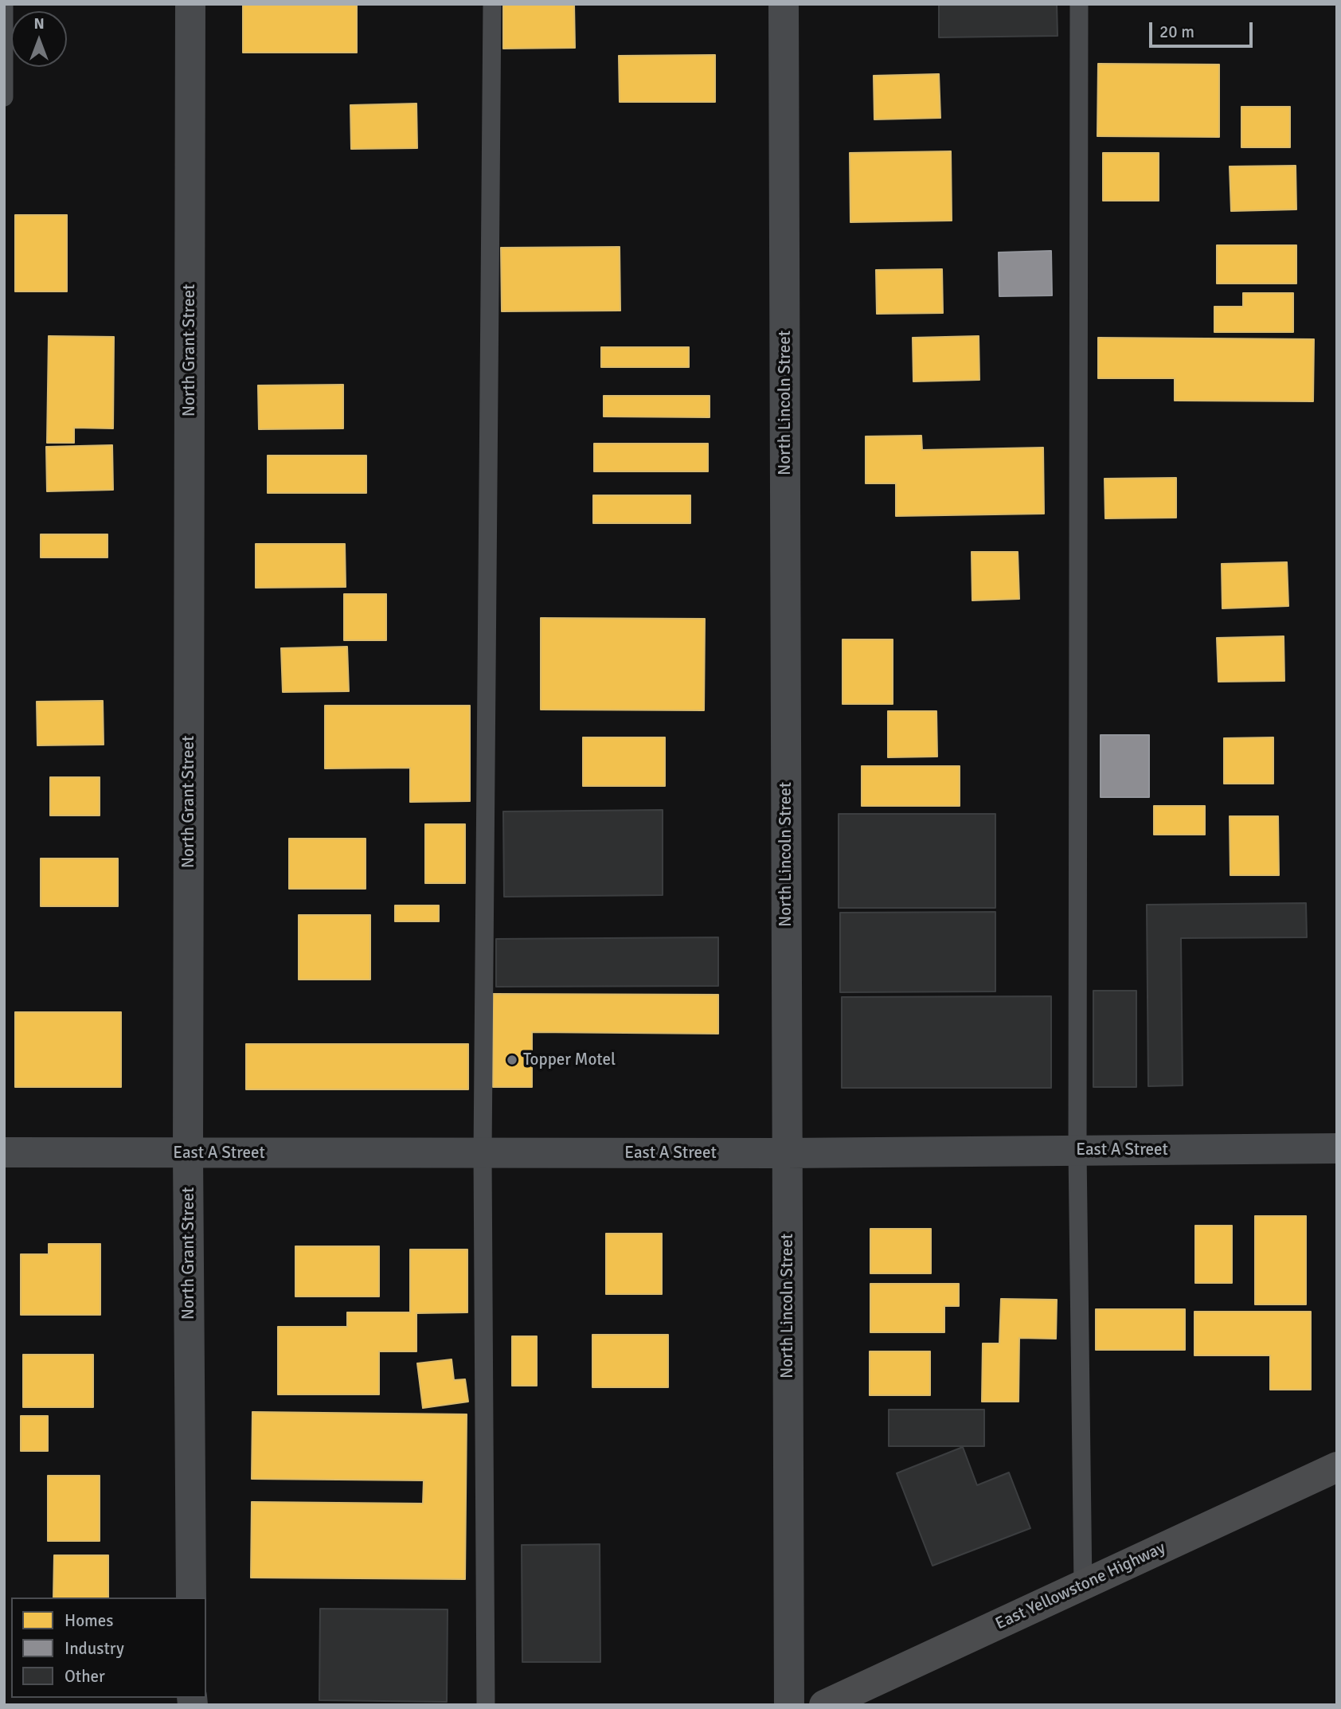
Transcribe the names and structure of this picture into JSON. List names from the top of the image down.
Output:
{
  "streets": {
    "main road": ["East Yellowstone Highway"],
    "street": ["North Grant Street", "North Lincoln Street", "East A Street"]
  },
  "crossings": [
    ["North Grant Street", "East A Street"],
    ["North Lincoln Street", "East A Street"]
  ],
  "places": ["Topper Motel"],
  "legend": ["Homes", "Industry", "Other"],
  "scale_bar": "20 m",
  "north": "top"
}
